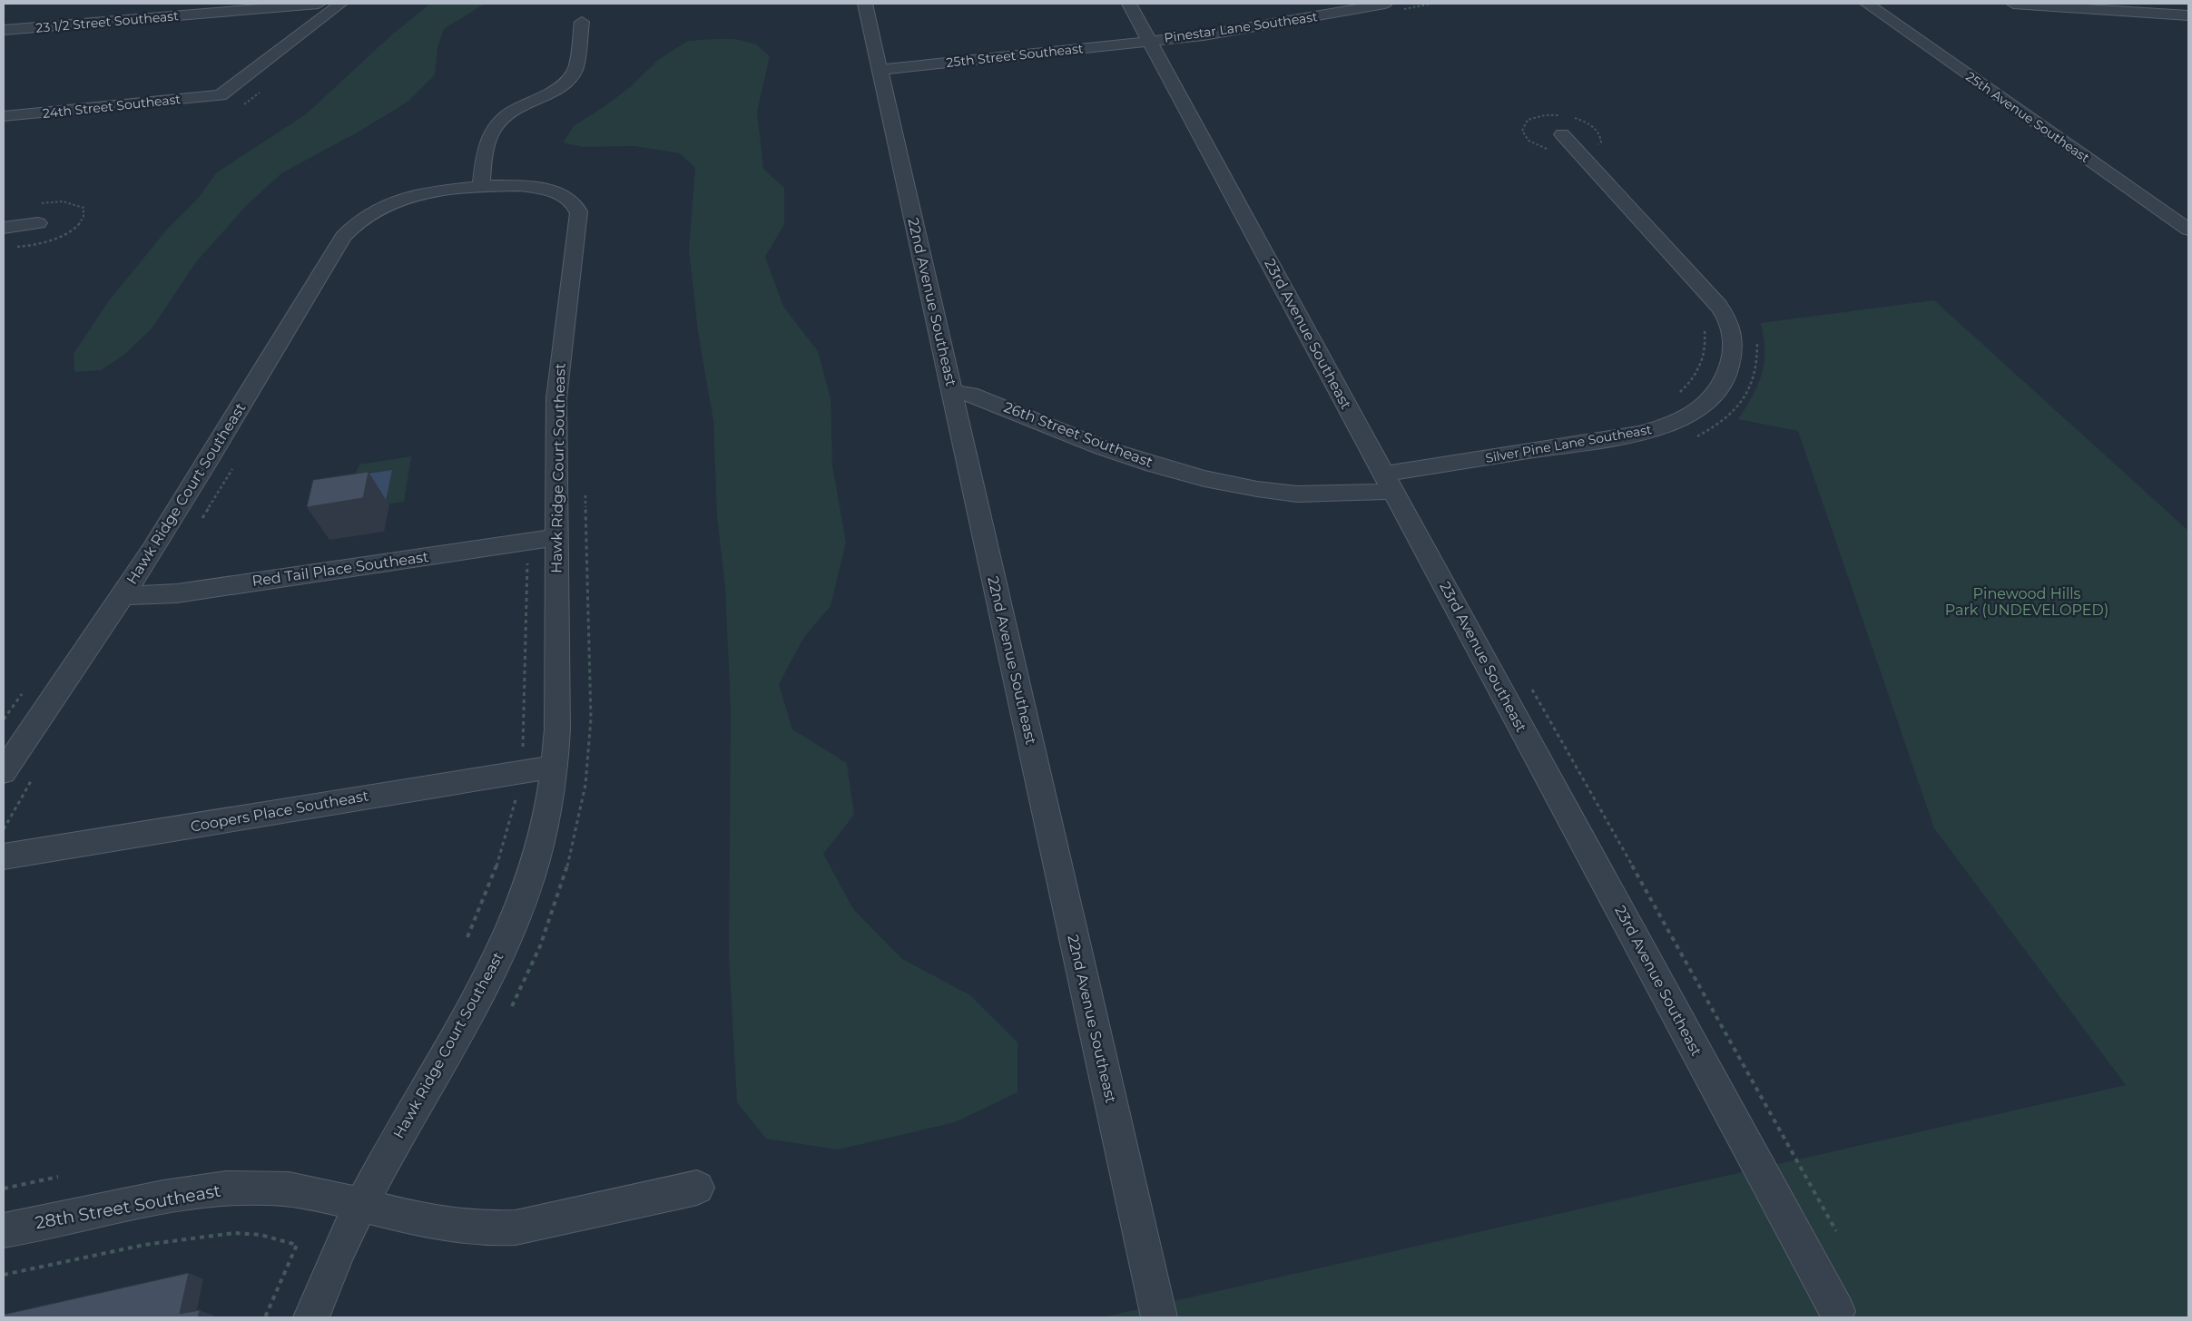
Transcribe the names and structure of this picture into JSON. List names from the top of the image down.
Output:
{
  "streets": {
    "street": [
      "23 1/2 Street Southeast",
      "Pinestar Lane Southeast",
      "25th Street Southeast",
      "24th Street Southeast",
      "25th Avenue Southeast",
      "22nd Avenue Southeast",
      "23rd Avenue Southeast",
      "26th Street Southeast",
      "Silver Pine Lane Southeast",
      "Hawk Ridge Court Southeast",
      "Red Tail Place Southeast",
      "Coopers Place Southeast",
      "28th Street Southeast"
    ]
  },
  "crossings": [
    ["Pinestar Lane Southeast", "25th Street Southeast"],
    ["Pinestar Lane Southeast", "23rd Avenue Southeast"],
    ["25th Street Southeast", "22nd Avenue Southeast"],
    ["25th Street Southeast", "23rd Avenue Southeast"],
    ["22nd Avenue Southeast", "26th Street Southeast"],
    ["23rd Avenue Southeast", "26th Street Southeast"],
    ["23rd Avenue Southeast", "Silver Pine Lane Southeast"],
    ["26th Street Southeast", "Silver Pine Lane Southeast"],
    ["Hawk Ridge Court Southeast", "Red Tail Place Southeast"],
    ["Hawk Ridge Court Southeast", "Coopers Place Southeast"],
    ["Hawk Ridge Court Southeast", "28th Street Southeast"]
  ],
  "parks": ["Pinewood Hills Park (UNDEVELOPED)"]
}
